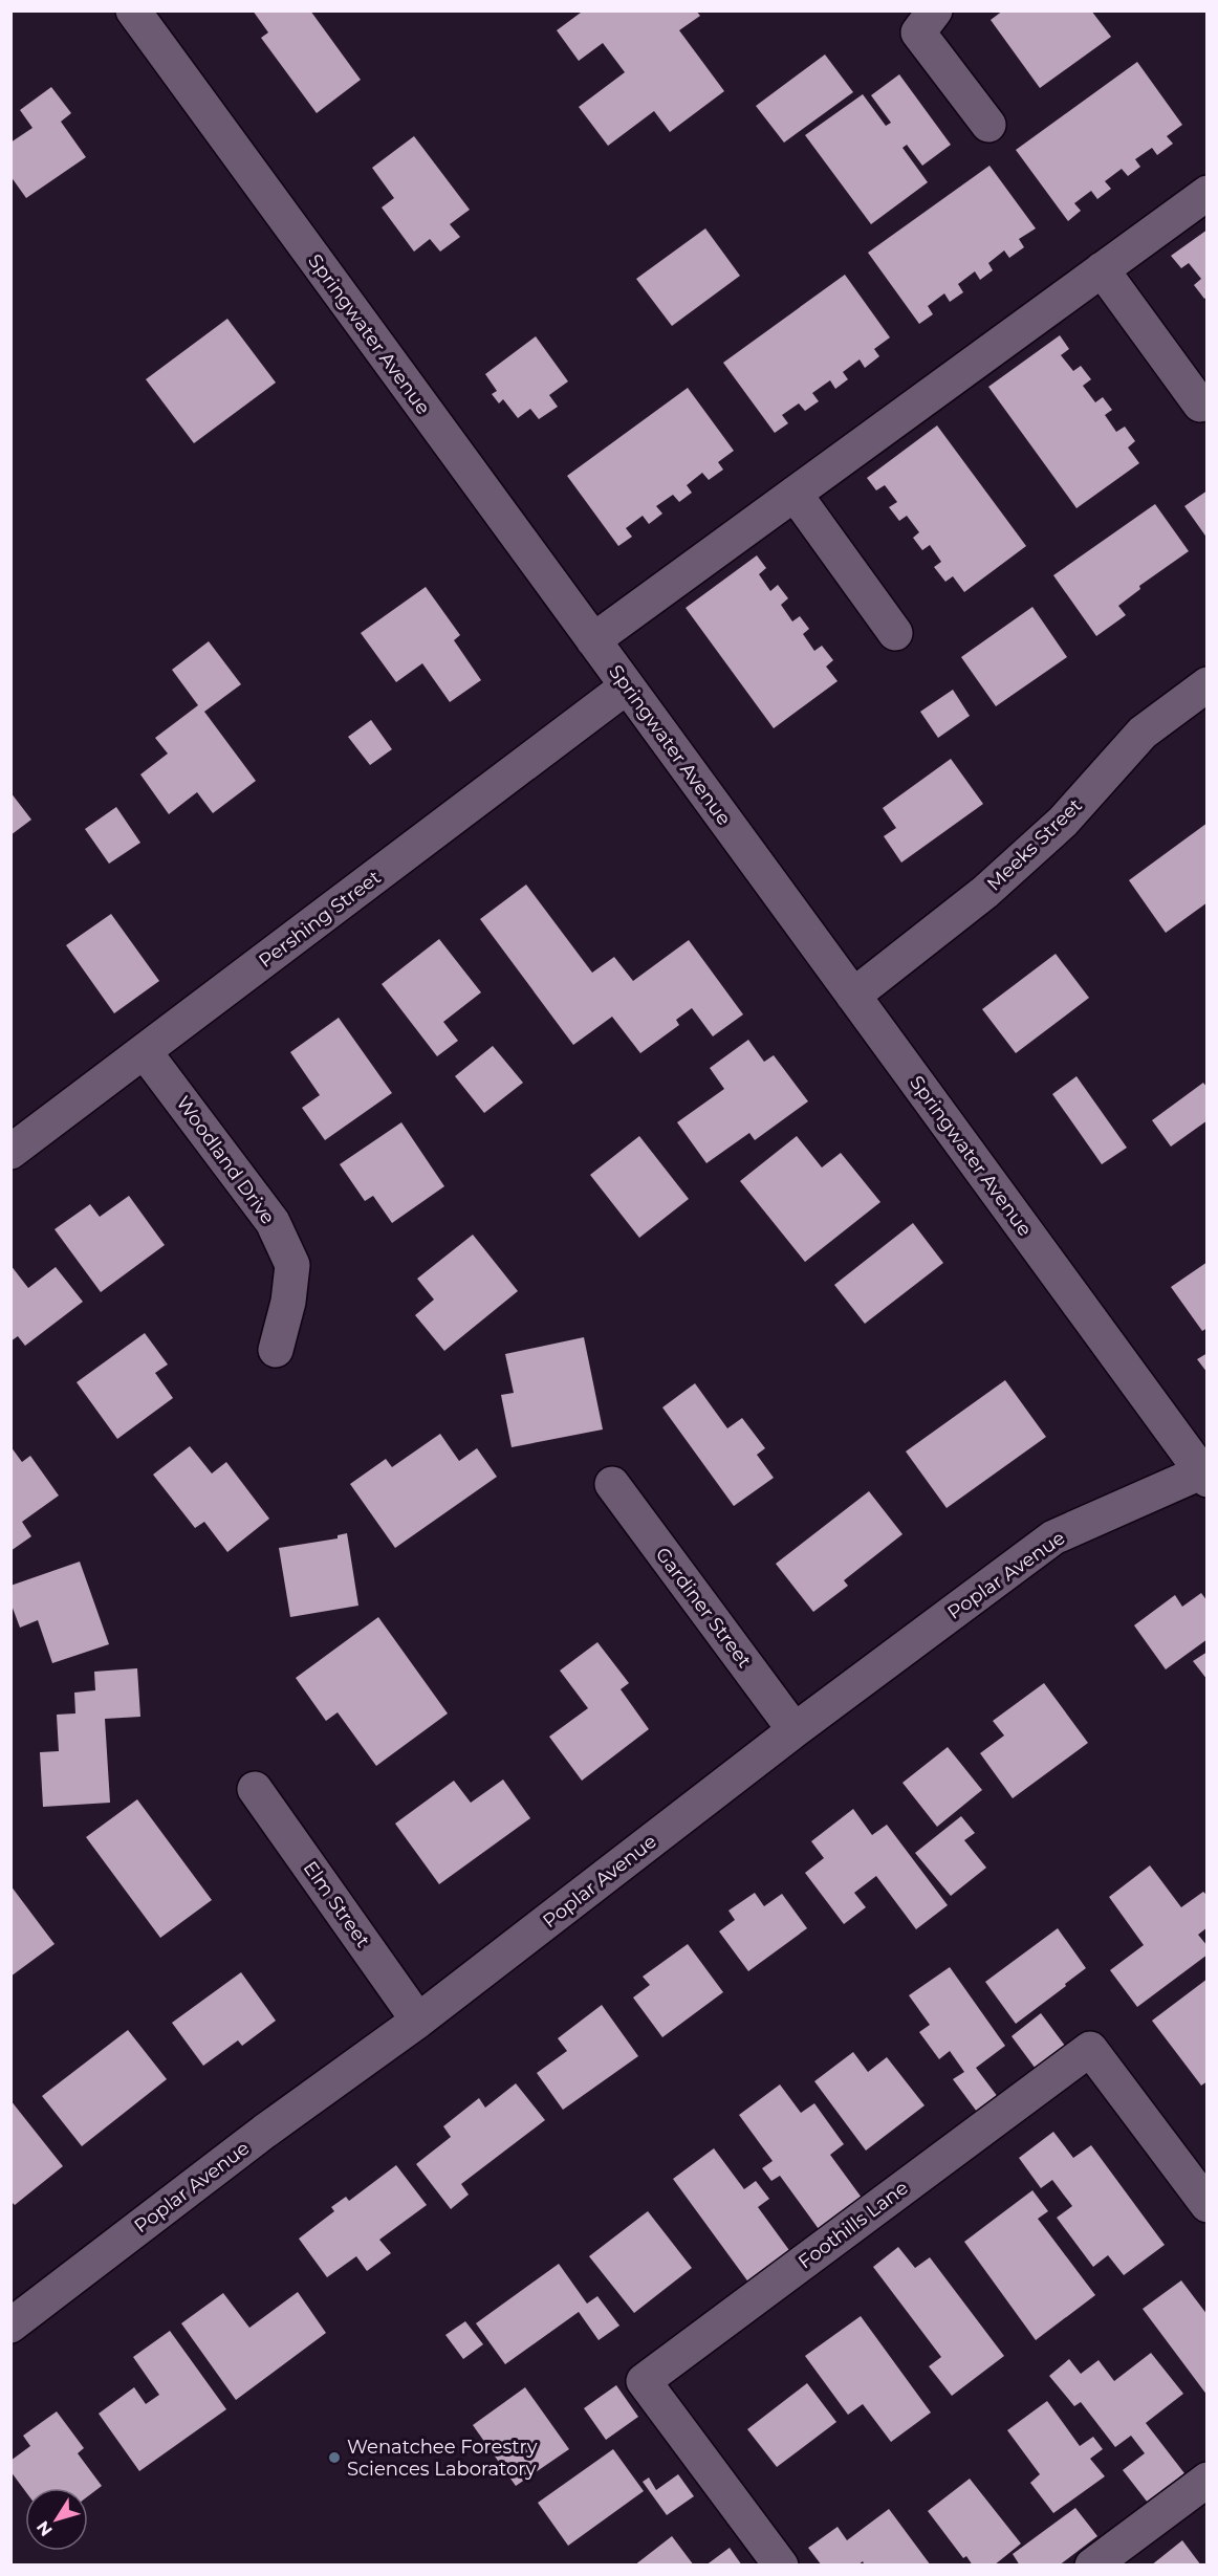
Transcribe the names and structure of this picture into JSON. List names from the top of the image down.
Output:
{
  "streets": {
    "street": [
      "Springwater Avenue",
      "Meeks Street",
      "Pershing Street",
      "Woodland Drive",
      "Poplar Avenue",
      "Gardiner Street",
      "Elm Street",
      "Foothills Lane"
    ]
  },
  "crossings": [
    ["Springwater Avenue", "Meeks Street"],
    ["Springwater Avenue", "Pershing Street"],
    ["Springwater Avenue", "Poplar Avenue"],
    ["Pershing Street", "Woodland Drive"],
    ["Poplar Avenue", "Gardiner Street"],
    ["Poplar Avenue", "Elm Street"]
  ],
  "places": ["Wenatchee Forestry Sciences Laboratory"],
  "north": "bottom left"
}
